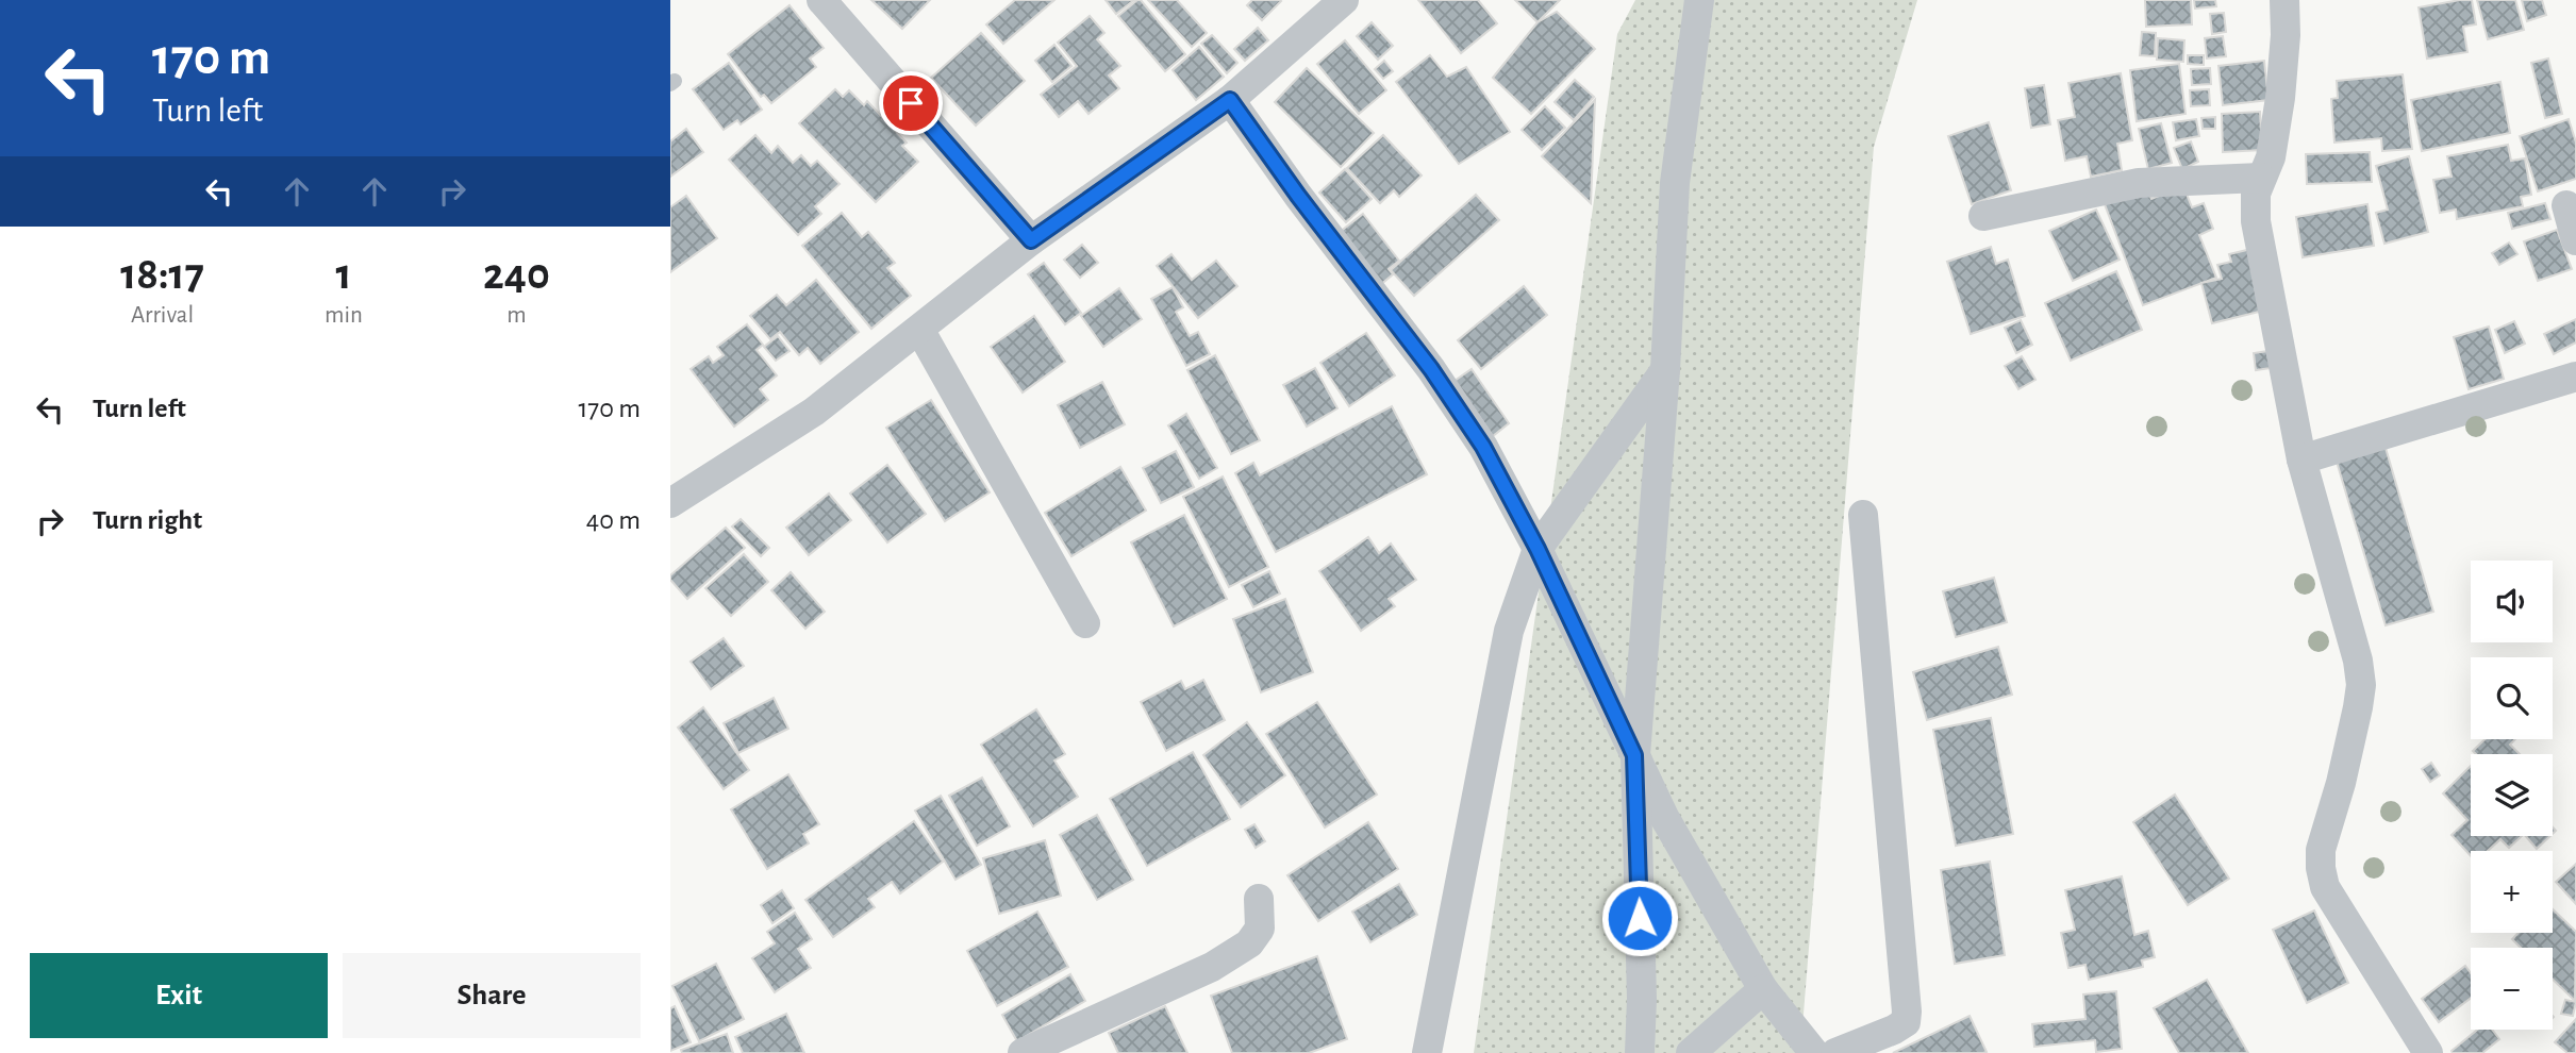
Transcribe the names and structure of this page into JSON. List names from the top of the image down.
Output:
{
  "page": {
    "turn": ["170 m", "Turn left"],
    "eta": [
      "18:17",
      "Arrival",
      "1",
      "min",
      "240",
      "m"
    ],
    "list": [
      {
        "name": "Turn left",
        "value": "170 m"
      },
      {
        "name": "Turn right",
        "value": "40 m"
      }
    ],
    "map_buttons": ["+", "−"],
    "buttons": ["Exit", "Share"]
  }
}
